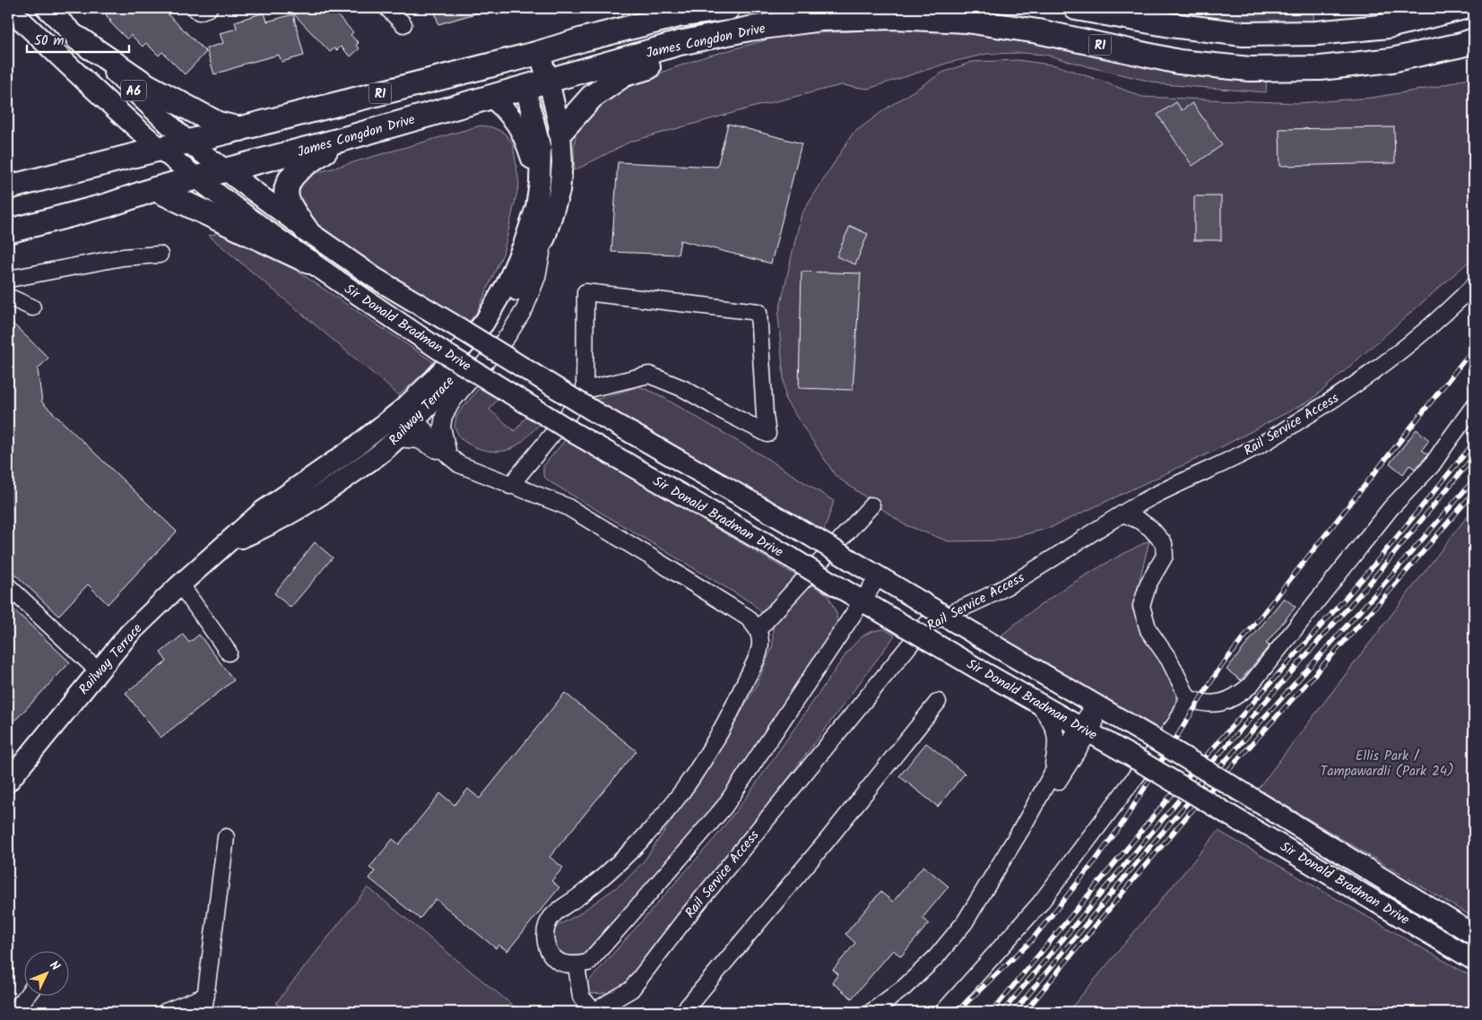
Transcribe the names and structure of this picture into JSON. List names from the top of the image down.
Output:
{
  "streets": {
    "highway": ["James Congdon Drive", "R1"],
    "main road": ["A6", "Sir Donald Bradman Drive", "Railway Terrace"],
    "street": ["Rail Service Access"]
  },
  "crossings": [
    ["James Congdon Drive", "Sir Donald Bradman Drive"],
    ["James Congdon Drive", "Railway Terrace"]
  ],
  "parks": ["Ellis Park / Tampawardli (Park 24)"],
  "scale_bar": "50 m",
  "north": "top right"
}
